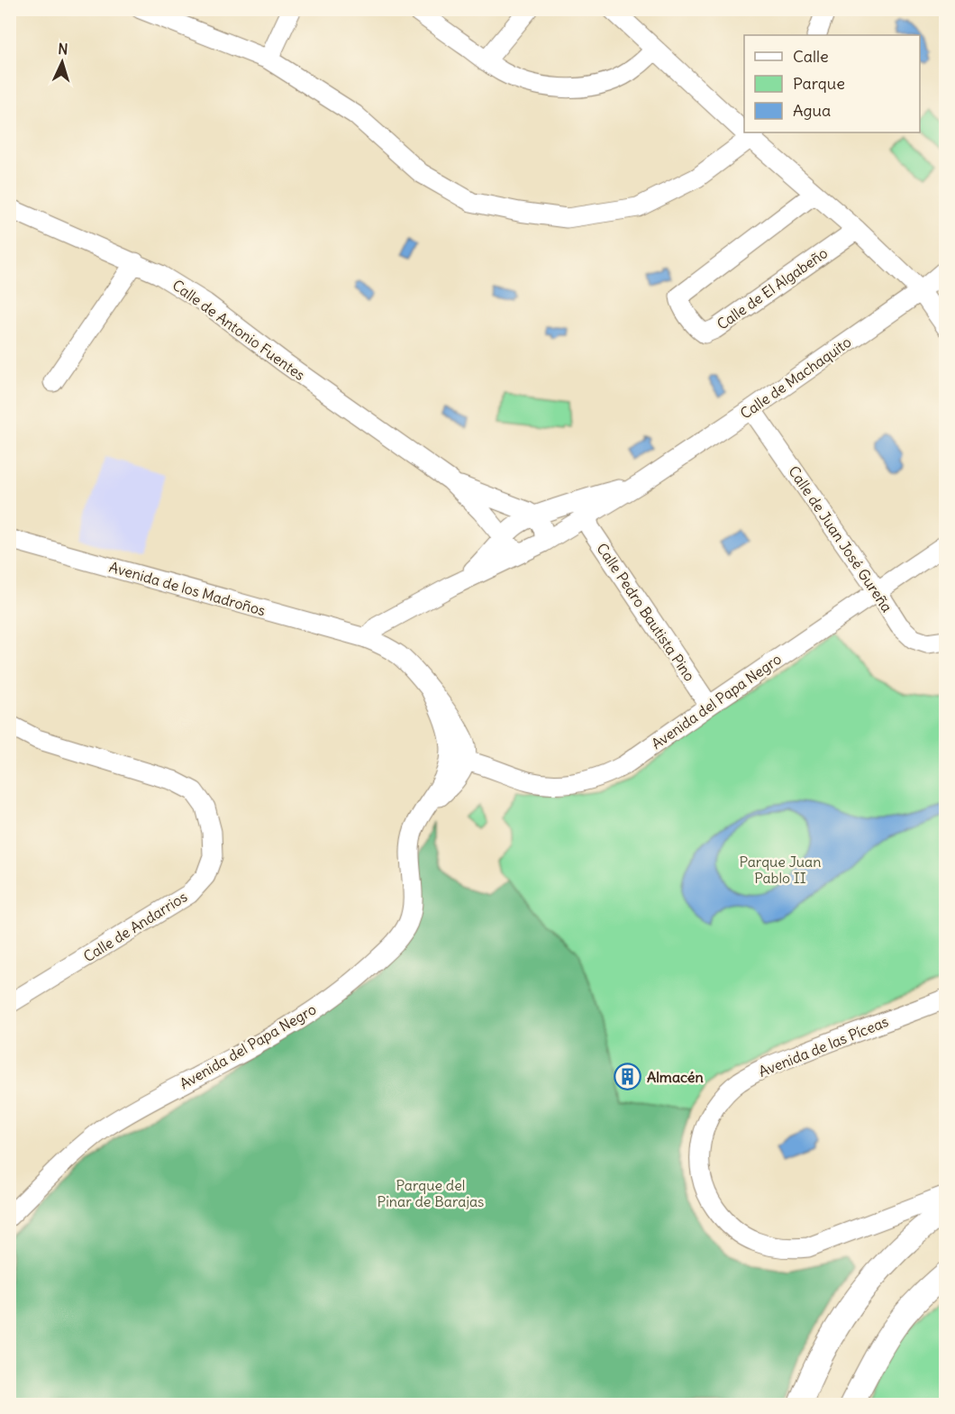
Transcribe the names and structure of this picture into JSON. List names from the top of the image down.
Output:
{
  "streets": {
    "street": [
      "Calle de El Algabeño",
      "Calle de Antonio Fuentes",
      "Calle de Machaquito",
      "Calle de Juan José Gureña",
      "Avenida de los Madroños",
      "Calle Pedro Bautista Pino",
      "Avenida del Papa Negro",
      "Calle de Andarrios",
      "Avenida de las Píceas"
    ]
  },
  "crossings": [
    ["Calle de Antonio Fuentes", "Calle de Machaquito"],
    ["Calle de Machaquito", "Calle de Juan José Gureña"],
    ["Calle de Machaquito", "Avenida de los Madroños"],
    ["Calle de Machaquito", "Calle Pedro Bautista Pino"],
    ["Calle de Machaquito", "Avenida del Papa Negro"],
    ["Calle de Juan José Gureña", "Avenida del Papa Negro"],
    ["Avenida de los Madroños", "Avenida del Papa Negro"],
    ["Calle Pedro Bautista Pino", "Avenida del Papa Negro"]
  ],
  "parks": ["Parque Juan Pablo II", "Parque del Pinar de Barajas"],
  "places": {
    "building": ["Almacén"]
  },
  "legend": ["Calle", "Parque", "Agua"],
  "north": "top"
}
